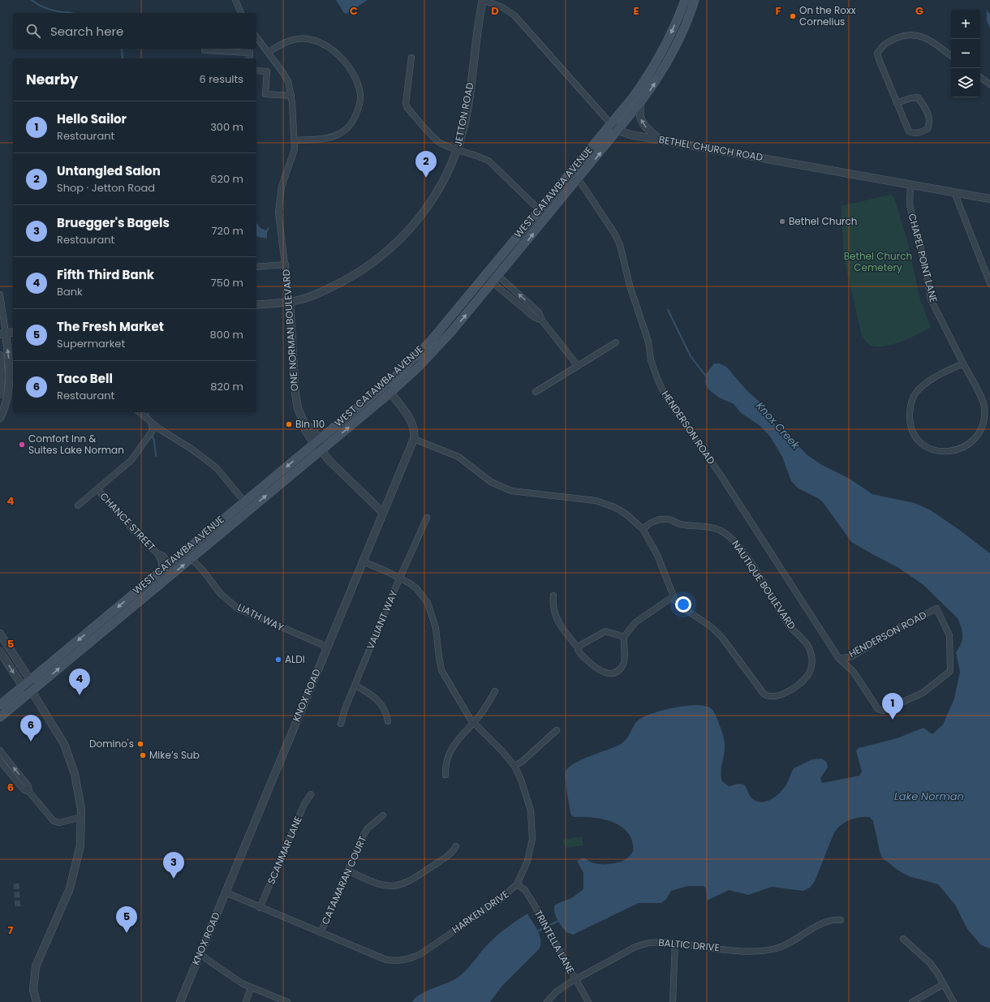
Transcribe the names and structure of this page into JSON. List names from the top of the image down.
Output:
{
  "streets": {
    "main road": ["WEST CATAWBA AVENUE"],
    "street": [
      "JETTON ROAD",
      "BETHEL CHURCH ROAD",
      "CHAPEL POINT LANE",
      "ONE NORMAN BOULEVARD",
      "HENDERSON ROAD",
      "CHANCE STREET",
      "NAUTIQUE BOULEVARD",
      "LIATH WAY",
      "VALIANT WAY",
      "KNOX ROAD",
      "SCANMAR LANE",
      "CATAMARAN COURT",
      "HARKEN DRIVE",
      "TRINTELLA LANE",
      "BALTIC DRIVE"
    ]
  },
  "crossings": [
    ["JETTON ROAD", "BETHEL CHURCH ROAD"],
    ["JETTON ROAD", "ONE NORMAN BOULEVARD"],
    ["BETHEL CHURCH ROAD", "WEST CATAWBA AVENUE"],
    ["BETHEL CHURCH ROAD", "CHAPEL POINT LANE"],
    ["WEST CATAWBA AVENUE", "ONE NORMAN BOULEVARD"],
    ["WEST CATAWBA AVENUE", "HENDERSON ROAD"],
    ["WEST CATAWBA AVENUE", "CHANCE STREET"],
    ["WEST CATAWBA AVENUE", "LIATH WAY"],
    ["ONE NORMAN BOULEVARD", "KNOX ROAD"],
    ["NAUTIQUE BOULEVARD", "KNOX ROAD"],
    ["LIATH WAY", "KNOX ROAD"],
    ["VALIANT WAY", "HARKEN DRIVE"],
    ["KNOX ROAD", "HARKEN DRIVE"],
    ["SCANMAR LANE", "HARKEN DRIVE"],
    ["CATAMARAN COURT", "HARKEN DRIVE"],
    ["HARKEN DRIVE", "TRINTELLA LANE"],
    ["TRINTELLA LANE", "BALTIC DRIVE"]
  ],
  "water": ["Knox Creek", "Lake Norman"],
  "parks": ["Bethel Church Cemetery"],
  "places": [
    "On the Roxx Cornelius",
    "Bethel Church",
    "Bin 110",
    "Comfort Inn & Suites Lake Norman",
    "ALDI",
    "Domino's",
    "Mike’s Sub"
  ],
  "page": {
    "map_buttons": ["+", "−"],
    "search": "Search here",
    "heading": ["Nearby", "6 results"],
    "list": [
      {
        "mark": "1",
        "name": "Hello Sailor",
        "note": "Restaurant",
        "value": "300 m"
      },
      {
        "mark": "2",
        "name": "Untangled Salon",
        "note": "Shop · Jetton Road",
        "value": "620 m"
      },
      {
        "mark": "3",
        "name": "Bruegger's Bagels",
        "note": "Restaurant",
        "value": "720 m"
      },
      {
        "mark": "4",
        "name": "Fifth Third Bank",
        "note": "Bank",
        "value": "750 m"
      },
      {
        "mark": "5",
        "name": "The Fresh Market",
        "note": "Supermarket",
        "value": "800 m"
      },
      {
        "mark": "6",
        "name": "Taco Bell",
        "note": "Restaurant",
        "value": "820 m"
      }
    ],
    "pins": [
      "2",
      "4",
      "1",
      "6",
      "3",
      "5"
    ]
  },
  "grid": {
    "columns": [
      "C",
      "D",
      "E",
      "F",
      "G"
    ],
    "rows": [
      "4",
      "5",
      "6",
      "7"
    ]
  }
}
